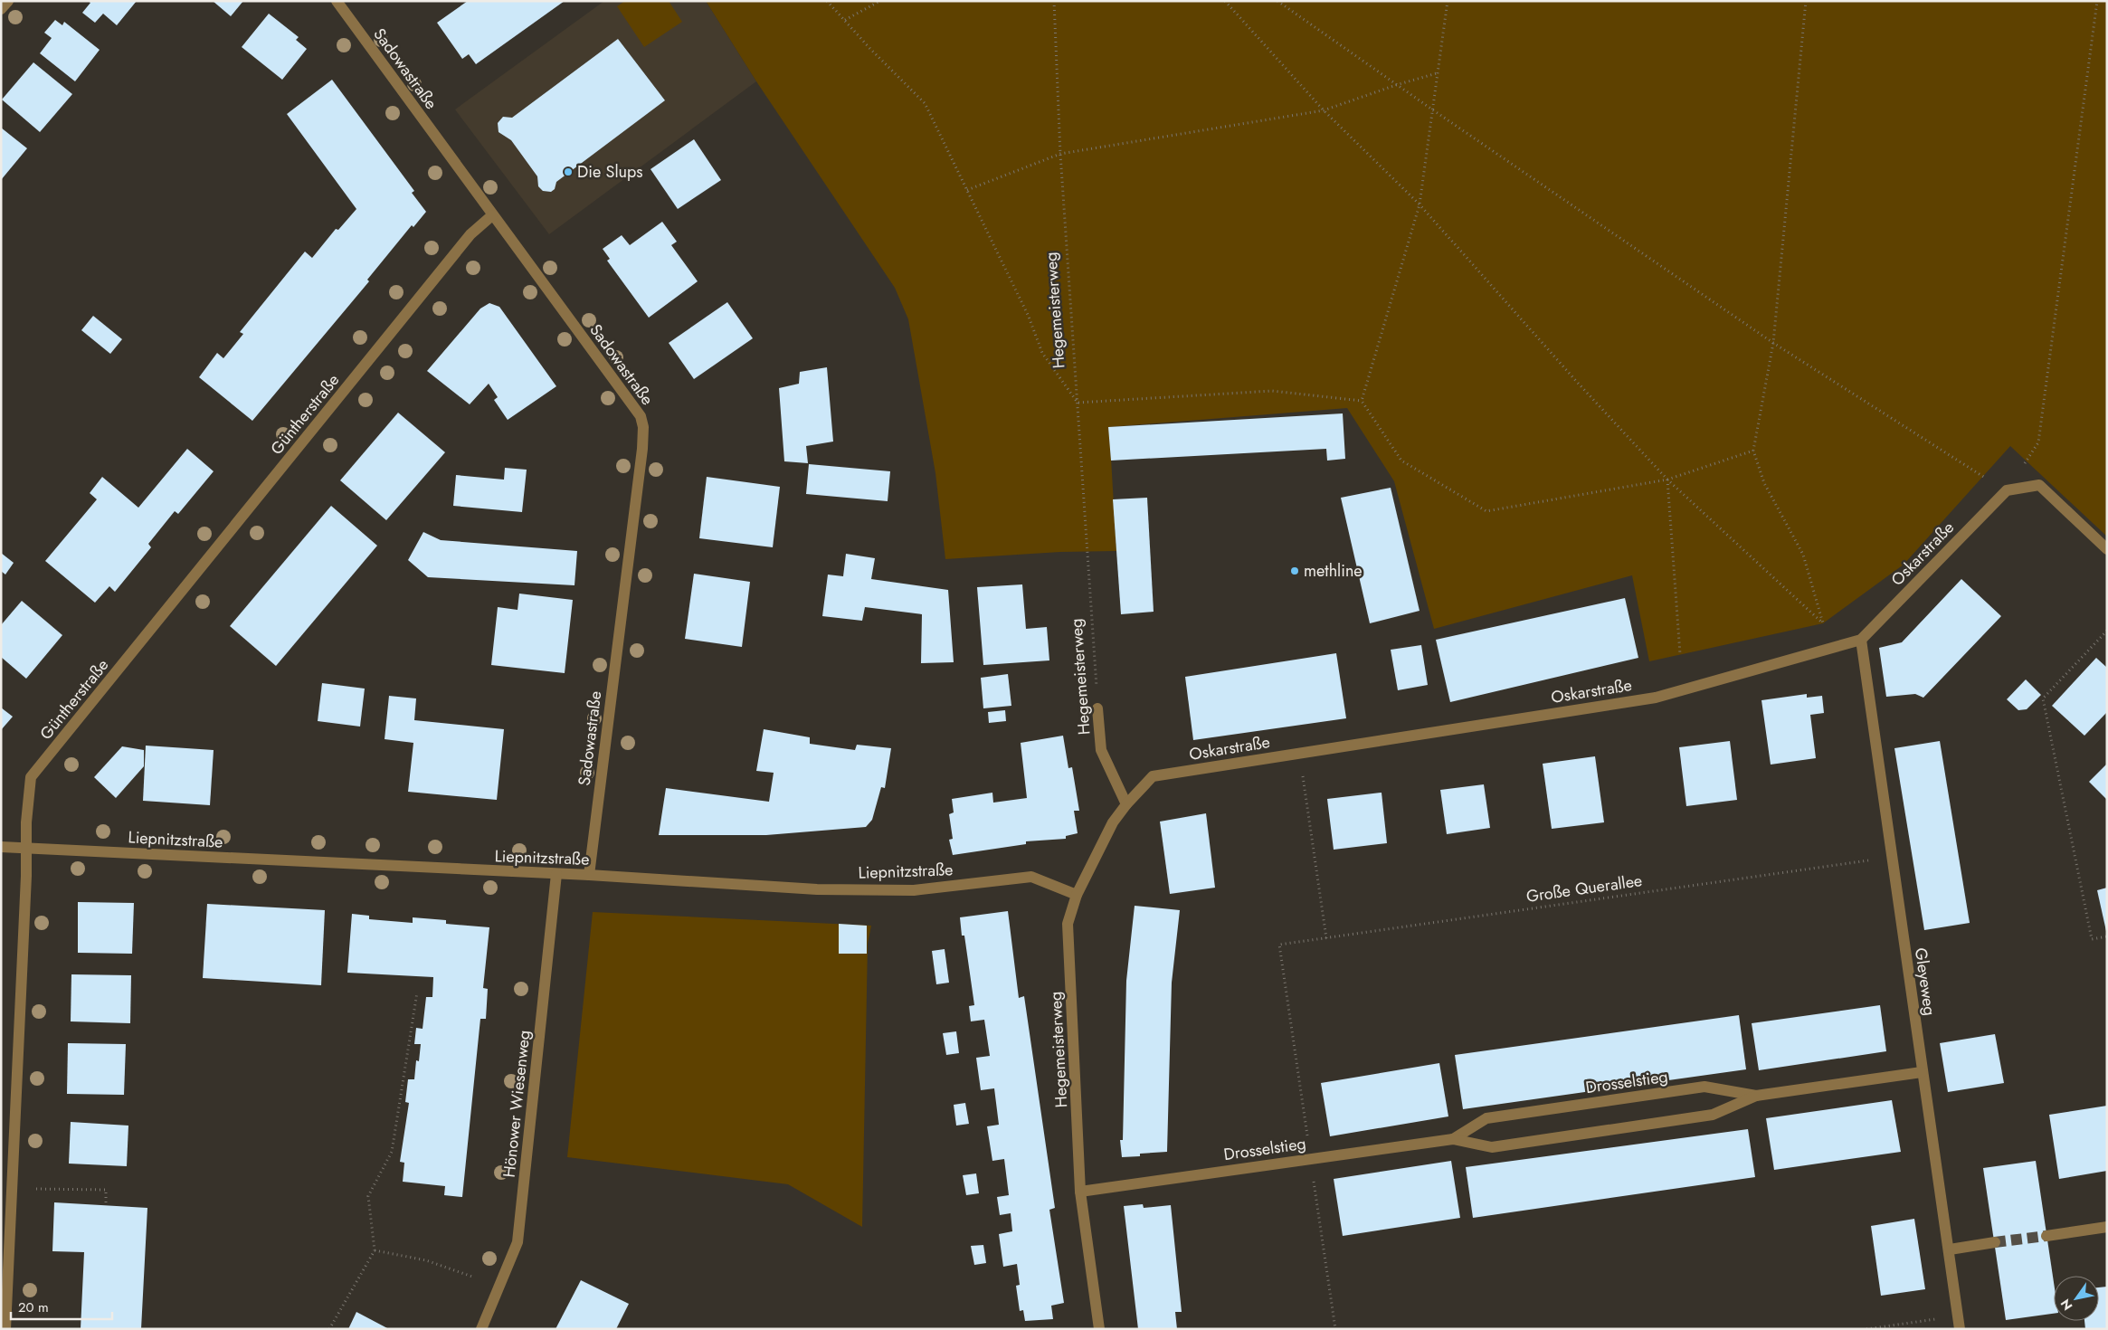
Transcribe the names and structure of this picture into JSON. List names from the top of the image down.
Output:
{
  "streets": {
    "street": [
      "Sadowastraße",
      "Hegemeisterweg",
      "Güntherstraße",
      "Oskarstraße",
      "Liepnitzstraße",
      "Gleyeweg",
      "Drosselstieg",
      "Hönower Wiesenweg"
    ],
    "path": ["Große Querallee"]
  },
  "crossings": [
    ["Sadowastraße", "Güntherstraße"],
    ["Sadowastraße", "Liepnitzstraße"],
    ["Hegemeisterweg", "Oskarstraße"],
    ["Hegemeisterweg", "Liepnitzstraße"],
    ["Hegemeisterweg", "Drosselstieg"],
    ["Güntherstraße", "Liepnitzstraße"],
    ["Oskarstraße", "Gleyeweg"],
    ["Liepnitzstraße", "Hönower Wiesenweg"],
    ["Große Querallee", "Gleyeweg"],
    ["Gleyeweg", "Drosselstieg"]
  ],
  "places": ["Die Slups", "methline"],
  "scale_bar": "20 m",
  "north": "bottom left"
}
